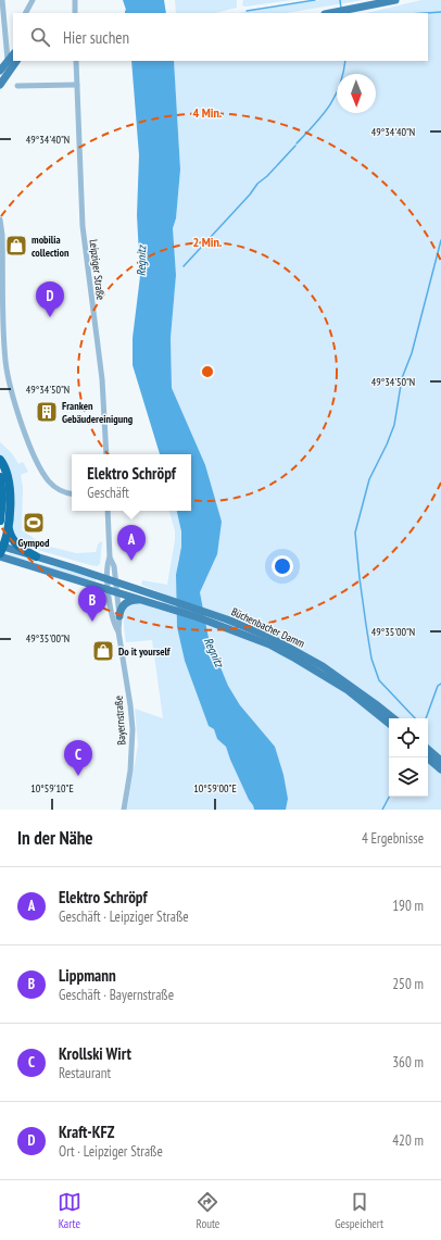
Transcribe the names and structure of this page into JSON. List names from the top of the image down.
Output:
{
  "streets": {
    "main road": ["Büchenbacher Damm"],
    "street": ["Leipziger Straße", "Bayernstraße"]
  },
  "crossings": [
    ["Büchenbacher Damm", "Bayernstraße"]
  ],
  "water": ["Regnitz"],
  "places": {
    "shop": ["mobilia collection", "Do it yourself"],
    "building": ["Franken Gebäudereinigung"],
    "sports": ["Gympod"]
  },
  "north": "bottom",
  "page": {
    "search": "Hier suchen",
    "pins": [
      "D",
      "A",
      "B",
      "C"
    ],
    "popup": ["Elektro Schröpf", "Geschäft"],
    "heading": ["In der Nähe", "4 Ergebnisse"],
    "list": [
      {
        "mark": "A",
        "name": "Elektro Schröpf",
        "note": "Geschäft · Leipziger Straße",
        "value": "190 m"
      },
      {
        "mark": "B",
        "name": "Lippmann",
        "note": "Geschäft · Bayernstraße",
        "value": "250 m"
      },
      {
        "mark": "C",
        "name": "Krollski Wirt",
        "note": "Restaurant",
        "value": "360 m"
      },
      {
        "mark": "D",
        "name": "Kraft-KFZ",
        "note": "Ort · Leipziger Straße",
        "value": "420 m"
      }
    ],
    "nav": ["Karte", "Route", "Gespeichert"]
  },
  "coordinates": [
    "49°34'40\"N",
    "49°34'50\"N",
    "49°35'00\"N",
    "10°59'10\"E",
    "10°59'00\"E"
  ],
  "rings": ["4 Min.", "2 Min."]
}
